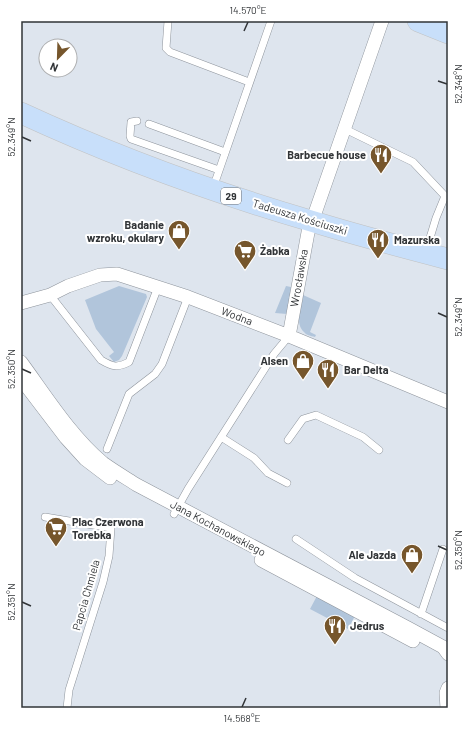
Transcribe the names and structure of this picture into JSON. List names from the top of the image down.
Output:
{
  "streets": {
    "main road": ["29", "Tadeusza Kościuszki"],
    "street": ["Wrocławska", "Wodna", "Jana Kochanowskiego"],
    "lane": ["Papcia Chmiela"]
  },
  "crossings": [
    ["Tadeusza Kościuszki", "Wrocławska"],
    ["Wrocławska", "Wodna"],
    ["Wrocławska", "Jana Kochanowskiego"]
  ],
  "places": {
    "restaurant": [
      "Barbecue house",
      "Mazurska",
      "Bar Delta",
      "Jedrus"
    ],
    "shop": ["Badanie wzroku, okulary", "Alsen", "Ale Jazda"],
    "supermarket": ["Żabka", "Plac Czerwona Torebka"]
  },
  "north": "bottom left",
  "coordinates": [
    "14.570°E",
    "52.348°N",
    "52.349°N",
    "52.350°N",
    "52.351°N",
    "14.568°E"
  ]
}
